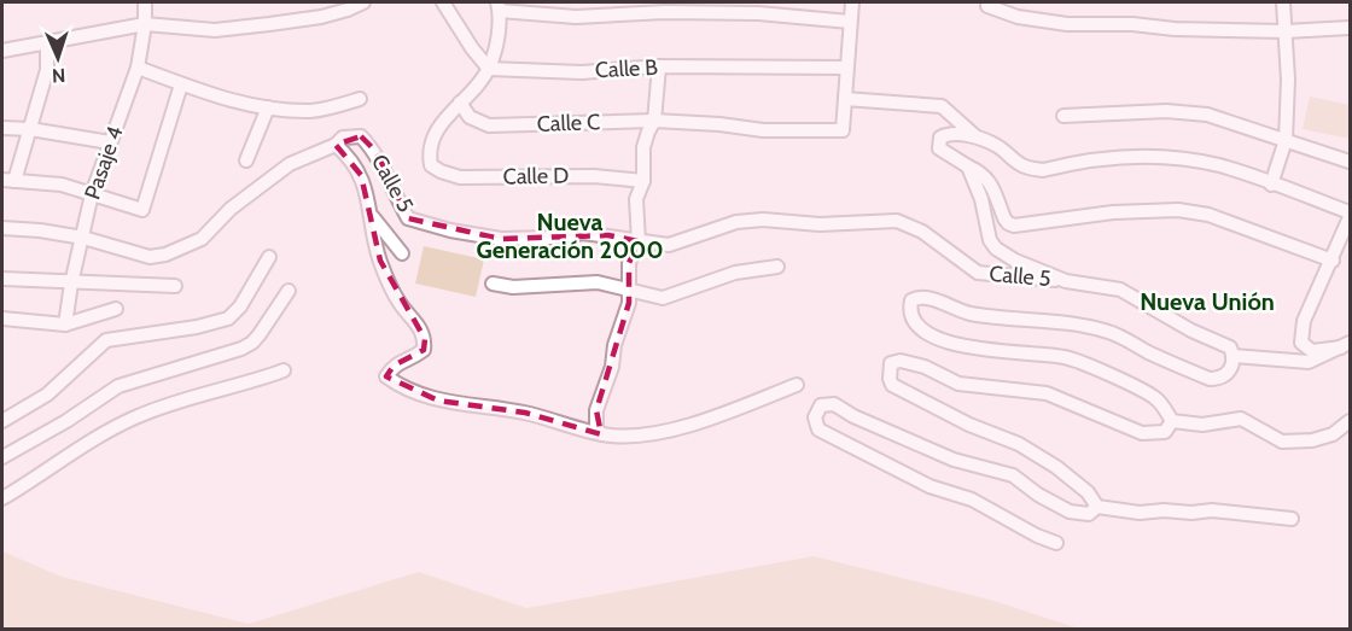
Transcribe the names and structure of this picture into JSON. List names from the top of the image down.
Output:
{
  "streets": {
    "street": [
      "Calle B",
      "Calle C",
      "Pasaje 4",
      "Calle D",
      "Calle 5"
    ]
  },
  "crossings": [
    ["Calle C", "Calle D"],
    ["Pasaje 4", "Calle 5"]
  ],
  "districts": ["Nueva Generación 2000", "Nueva Unión"],
  "north": "bottom"
}
